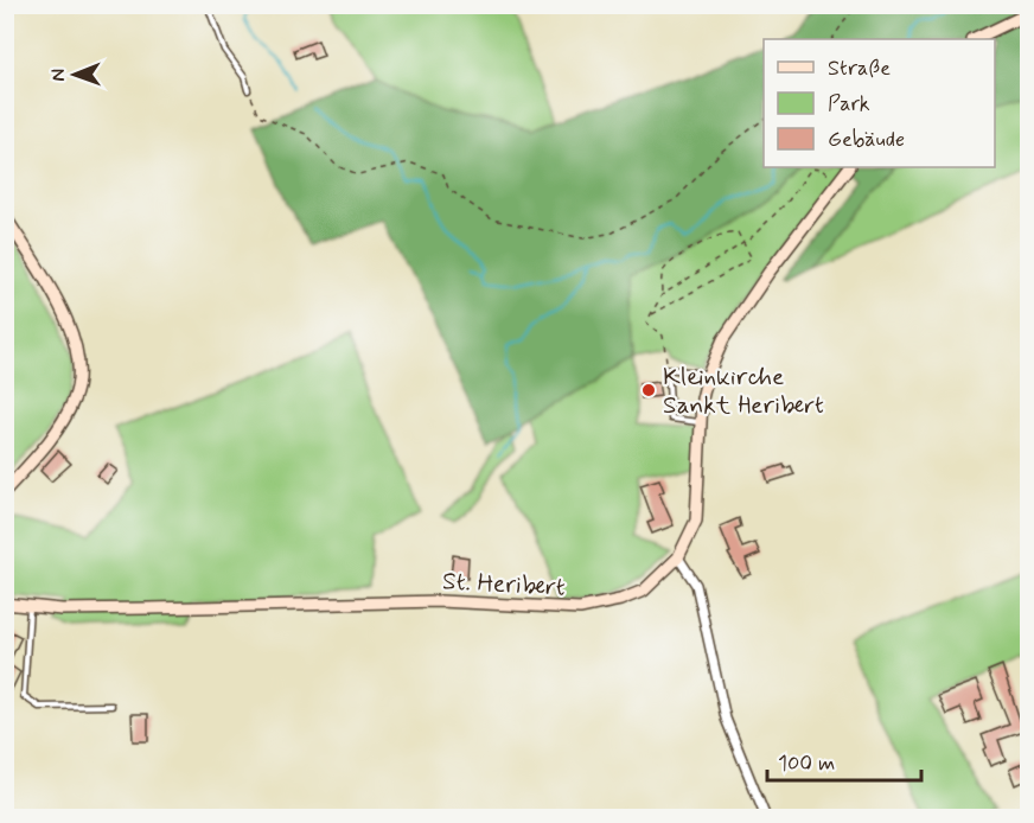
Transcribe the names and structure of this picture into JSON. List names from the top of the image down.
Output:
{
  "streets": {
    "street": ["St. Heribert"]
  },
  "places": ["Kleinkirche Sankt Heribert"],
  "legend": ["Straße", "Park", "Gebäude"],
  "scale_bar": "100 m",
  "north": "left"
}
